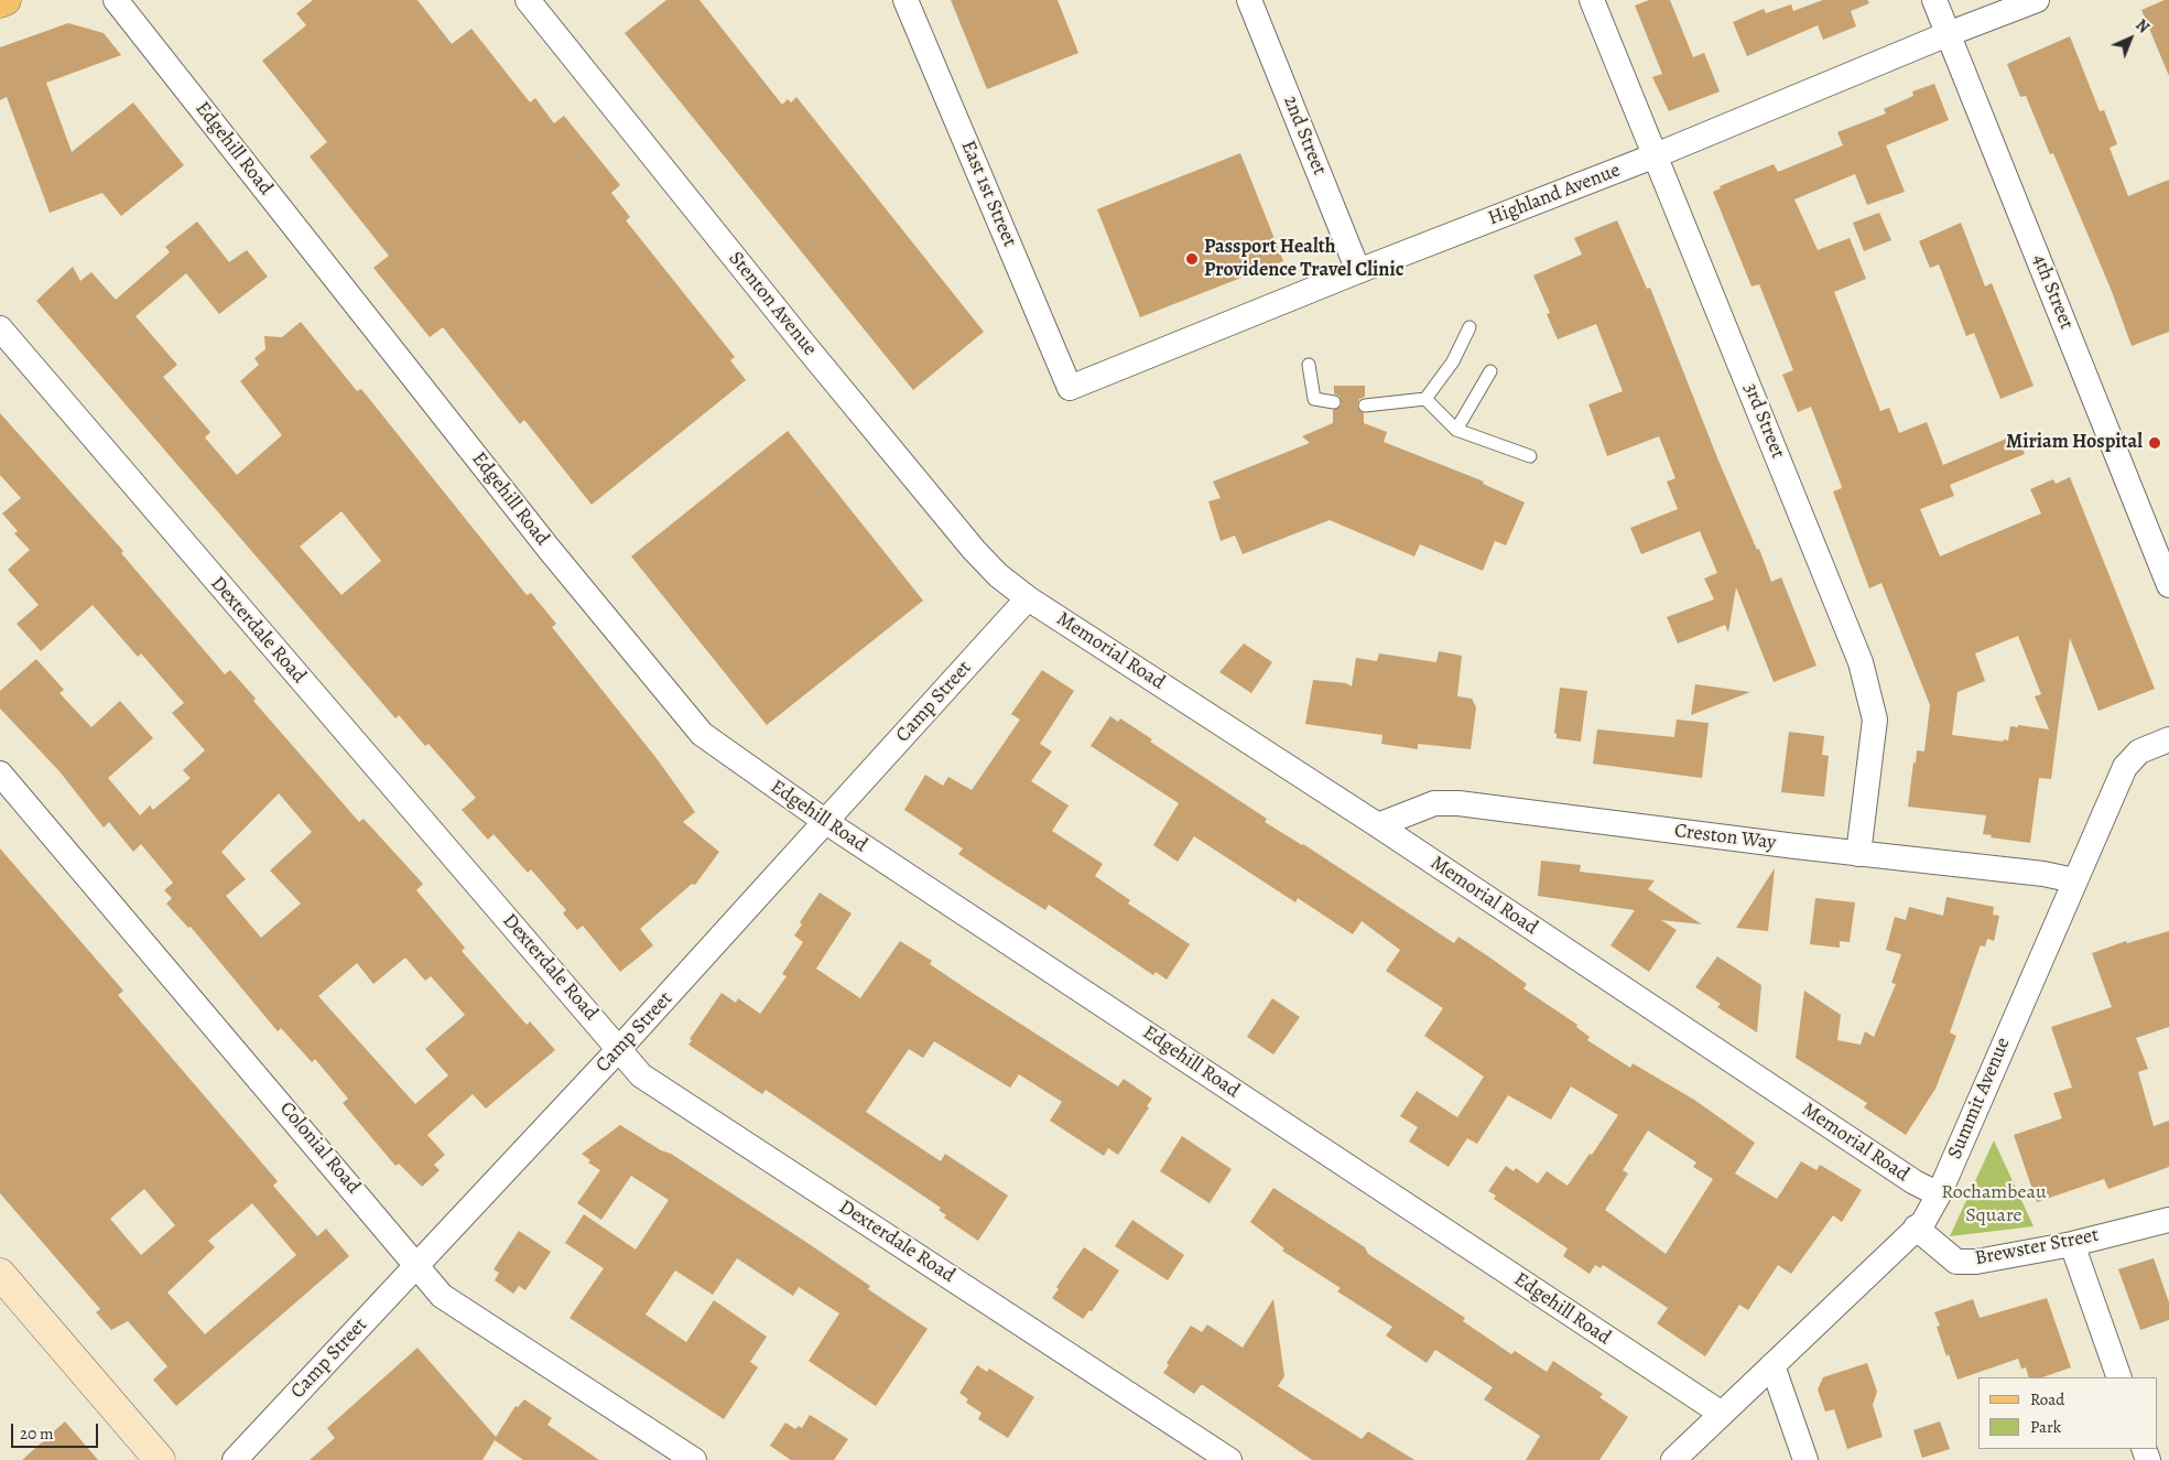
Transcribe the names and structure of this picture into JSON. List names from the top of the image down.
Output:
{
  "streets": {
    "street": [
      "2nd Street",
      "Edgehill Road",
      "East 1st Street",
      "Highland Avenue",
      "4th Street",
      "Stenton Avenue",
      "3rd Street",
      "Dexterdale Road",
      "Memorial Road",
      "Camp Street",
      "Creston Way",
      "Summit Avenue",
      "Colonial Road",
      "Brewster Street"
    ]
  },
  "crossings": [
    ["2nd Street", "Highland Avenue"],
    ["Edgehill Road", "Camp Street"],
    ["Edgehill Road", "Summit Avenue"],
    ["East 1st Street", "Highland Avenue"],
    ["Highland Avenue", "4th Street"],
    ["Highland Avenue", "3rd Street"],
    ["Stenton Avenue", "Memorial Road"],
    ["Stenton Avenue", "Camp Street"],
    ["3rd Street", "Creston Way"],
    ["Dexterdale Road", "Camp Street"],
    ["Memorial Road", "Camp Street"],
    ["Memorial Road", "Creston Way"],
    ["Memorial Road", "Summit Avenue"],
    ["Camp Street", "Colonial Road"],
    ["Creston Way", "Summit Avenue"],
    ["Summit Avenue", "Brewster Street"]
  ],
  "parks": ["Rochambeau Square"],
  "places": ["Passport Health Providence Travel Clinic", "Miriam Hospital"],
  "legend": ["Road", "Park"],
  "scale_bar": "20 m",
  "north": "top right"
}
